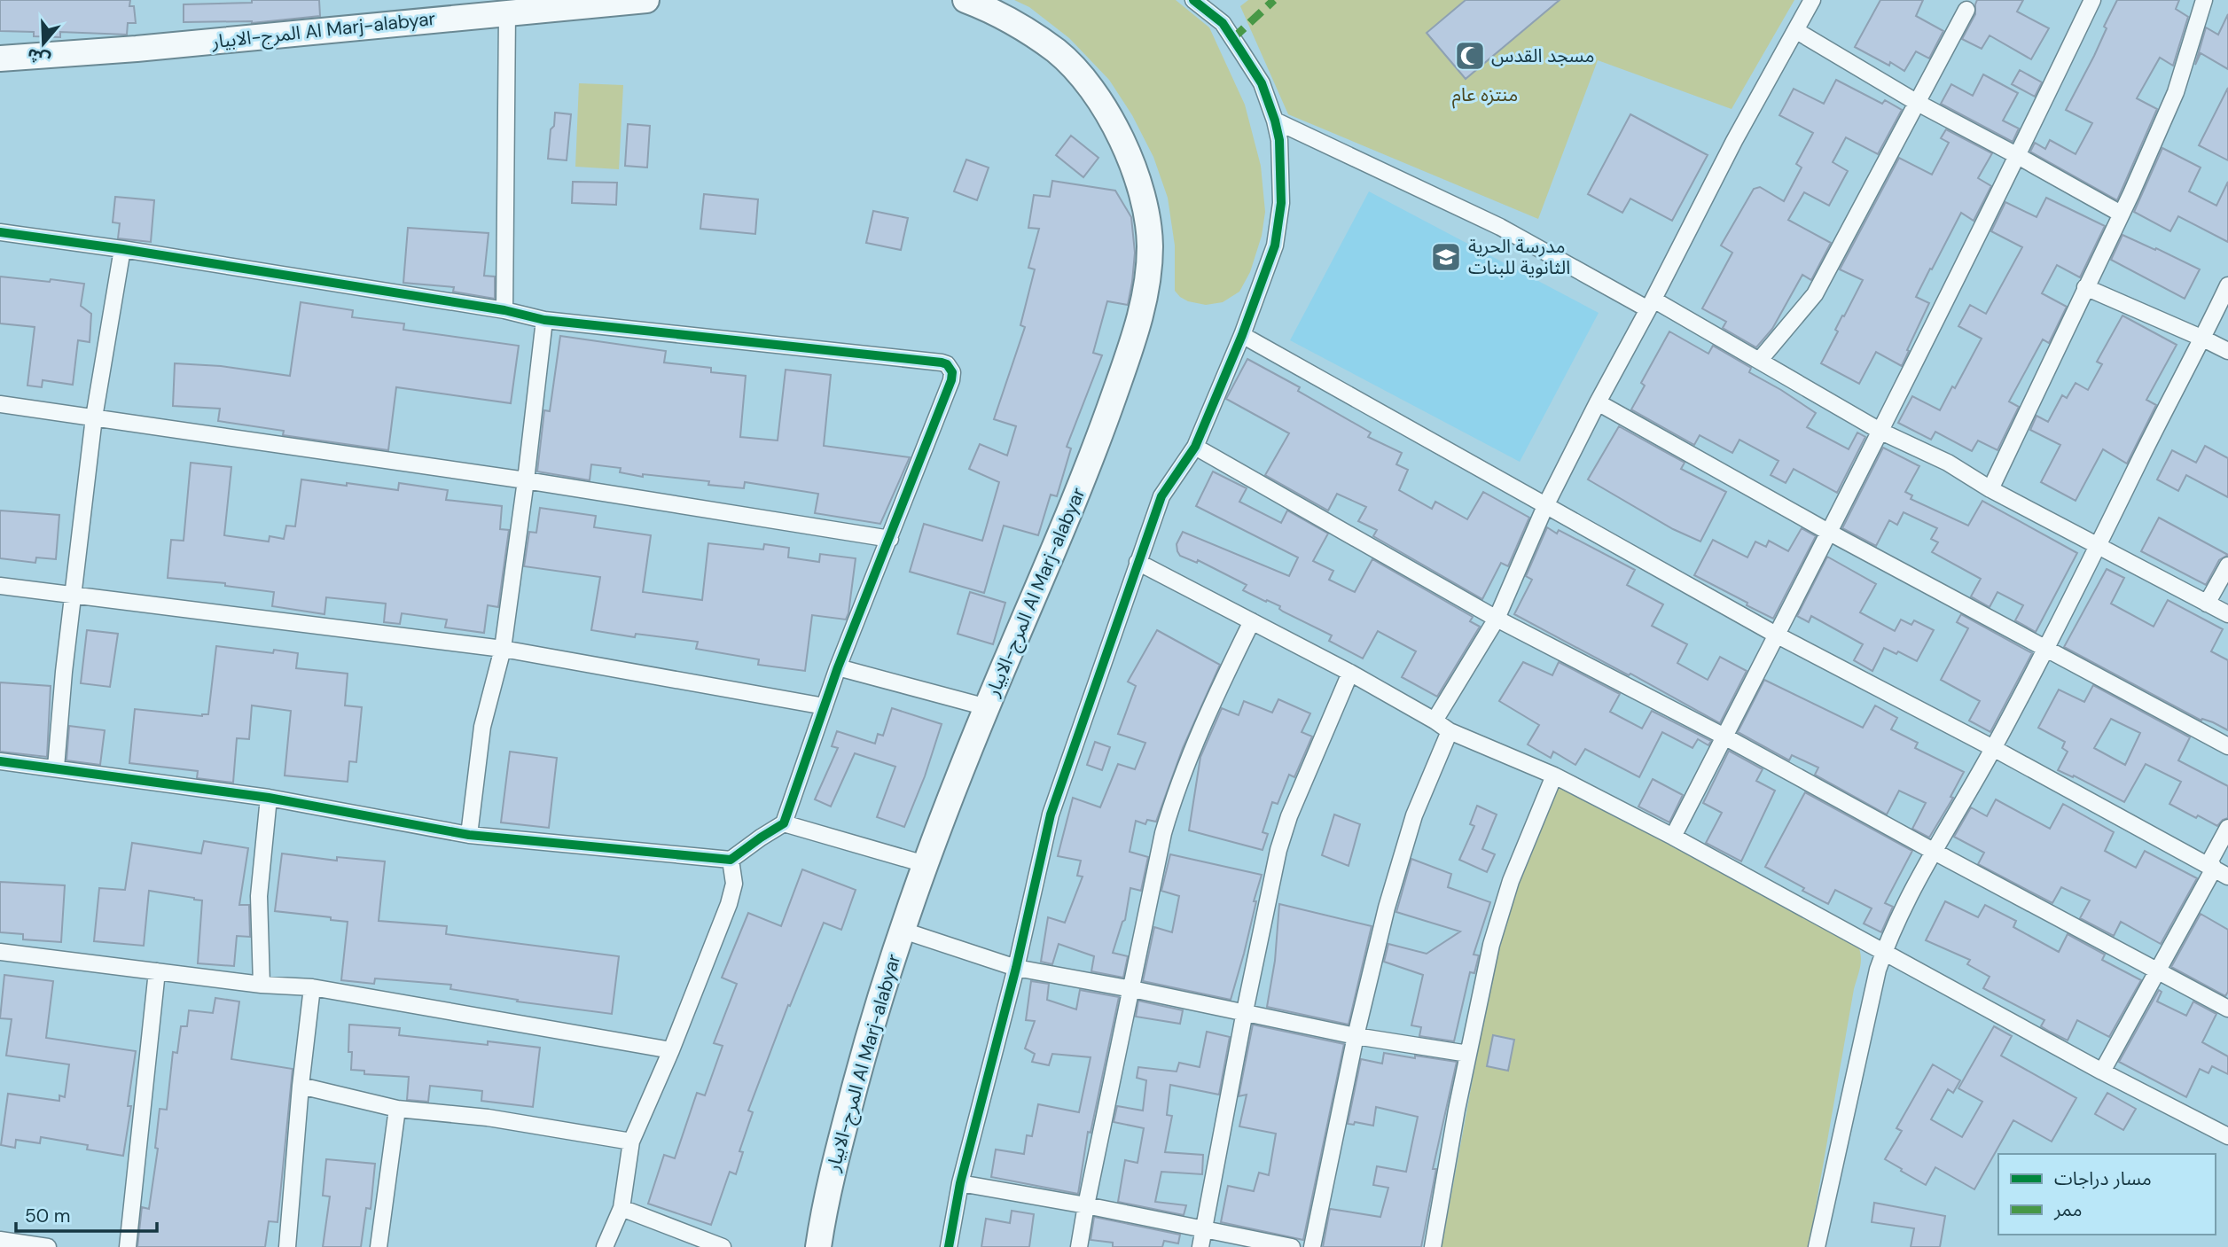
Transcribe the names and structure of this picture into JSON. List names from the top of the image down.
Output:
{
  "streets": {
    "main road": ["المرج-الابيار Al Marj-alabyar"]
  },
  "parks": ["منتزه عام"],
  "places": {
    "mosque": ["مسجد القدس"],
    "school or university": ["مدرسة الحرية الثانوية للبنات"]
  },
  "legend": ["مسار دراجات", "ممر"],
  "scale_bar": "50 m",
  "north": "bottom"
}
